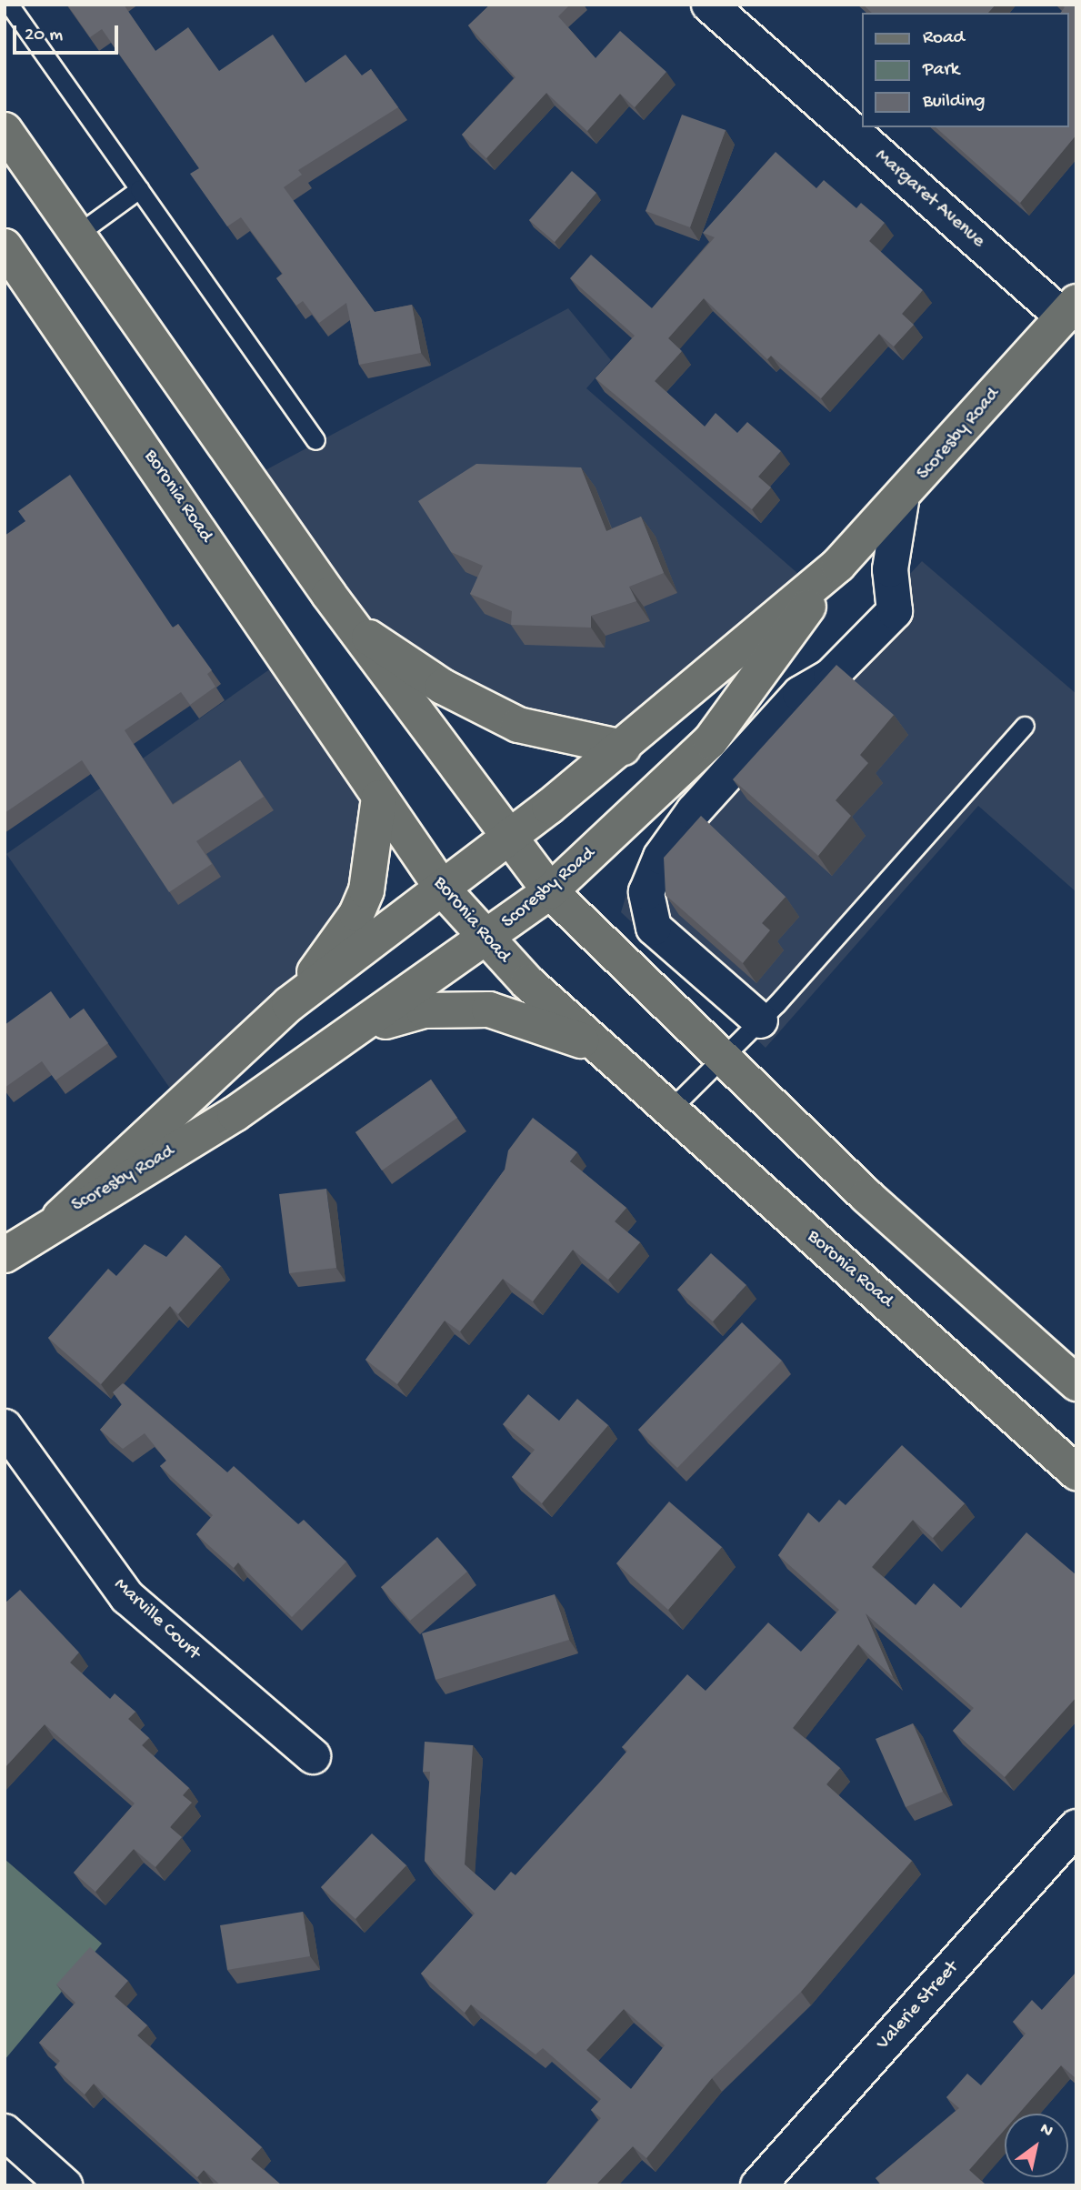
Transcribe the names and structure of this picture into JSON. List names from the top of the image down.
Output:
{
  "streets": {
    "main road": ["Scoresby Road", "Boronia Road"],
    "street": ["Margaret Avenue", "Marville Court", "Valerie Street"]
  },
  "crossings": [
    ["Margaret Avenue", "Scoresby Road"],
    ["Scoresby Road", "Boronia Road"]
  ],
  "legend": ["Road", "Park", "Building"],
  "scale_bar": "20 m",
  "north": "top right"
}
